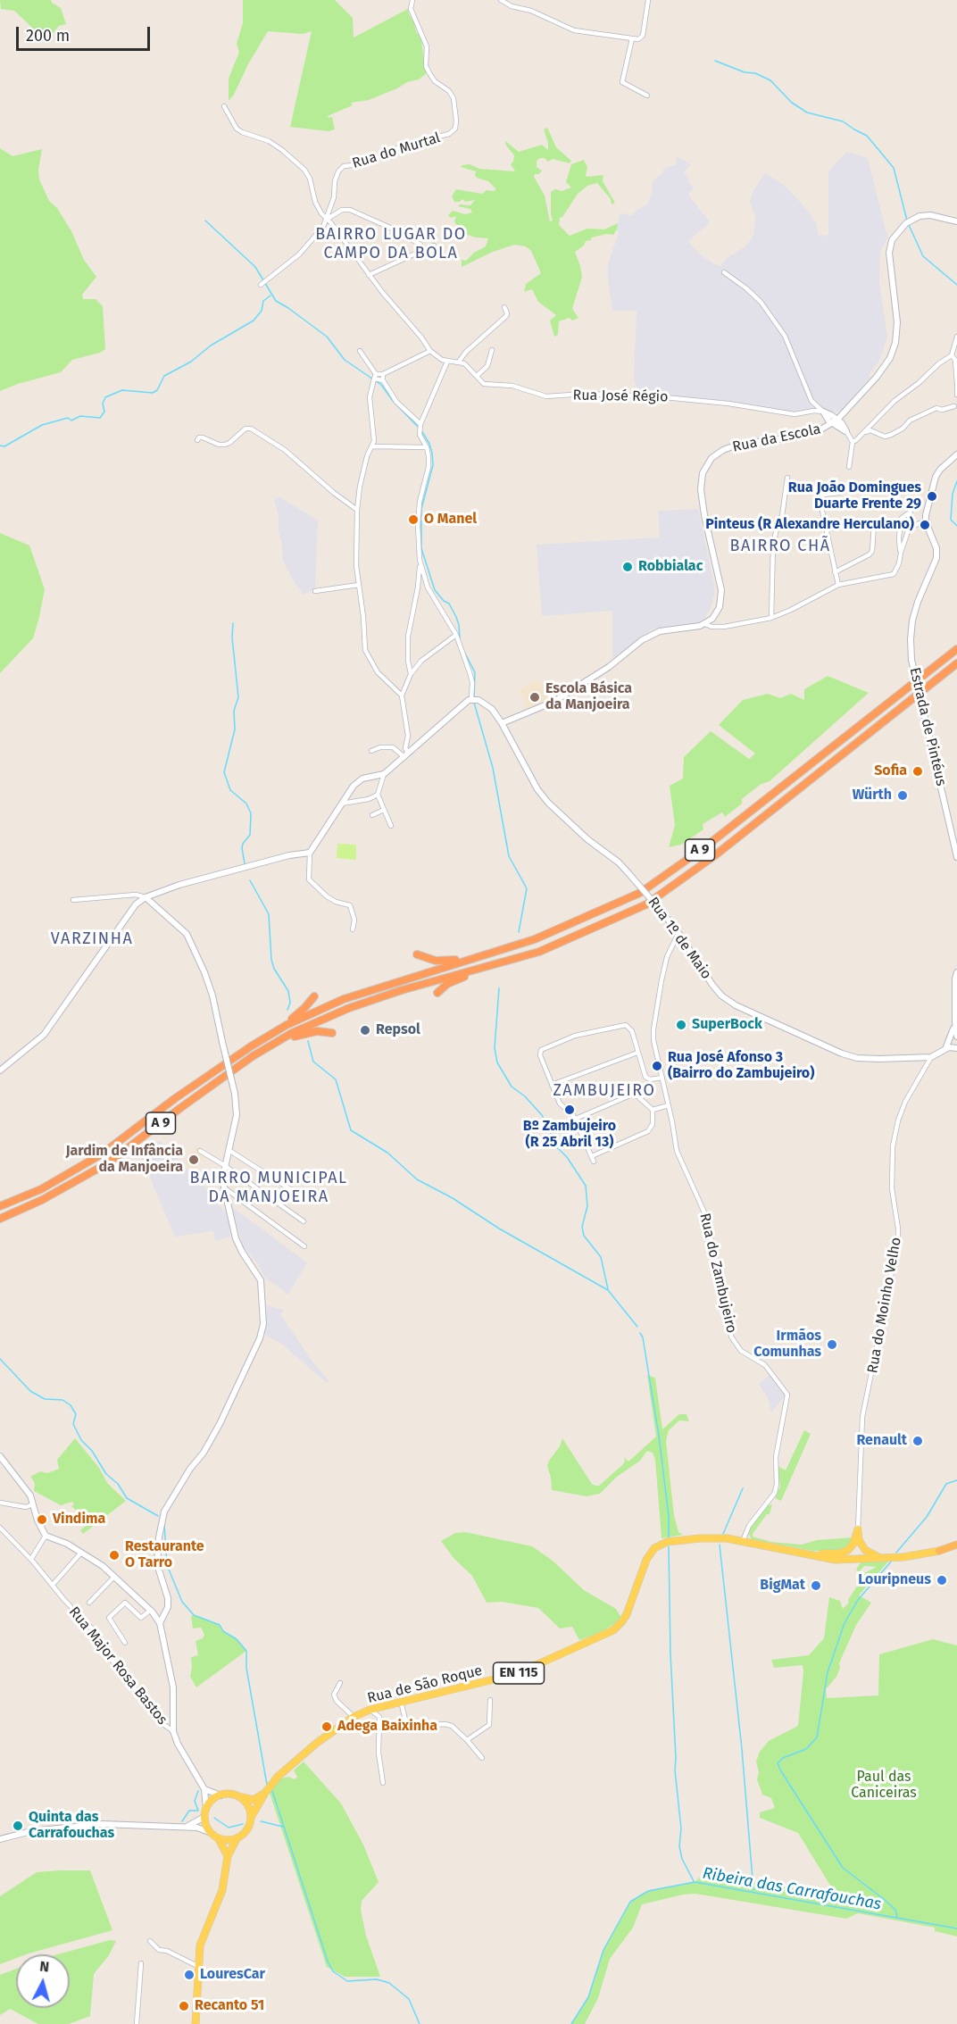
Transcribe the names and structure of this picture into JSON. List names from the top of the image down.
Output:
{
  "streets": {
    "highway": ["A 9", "EN 115", "Rua de São Roque"],
    "street": [
      "Rua do Murtal",
      "Rua José Régio",
      "Rua da Escola",
      "Estrada de Pintéus",
      "Rua 1º de Maio",
      "Rua do Zambujeiro",
      "Rua do Moinho Velho",
      "Rua Major Rosa Bastos"
    ]
  },
  "crossings": [
    ["Rua 1º de Maio", "Rua do Zambujeiro"],
    ["Rua 1º de Maio", "Rua do Moinho Velho"],
    ["Rua do Zambujeiro", "Rua de São Roque"],
    ["EN 115", "Rua de São Roque"]
  ],
  "districts": [
    "BAIRRO LUGAR DO CAMPO DA BOLA",
    "BAIRRO CHÃ",
    "VARZINHA",
    "ZAMBUJEIRO",
    "BAIRRO MUNICIPAL DA MANJOEIRA"
  ],
  "water": ["Ribeira das Carrafouchas"],
  "parks": ["Paul das Caniceiras"],
  "places": [
    "Rua João Domingues Duarte Frente 29",
    "O Manel",
    "Pinteus (R Alexandre Herculano)",
    "Robbialac",
    "Escola Básica da Manjoeira",
    "Sofia",
    "Würth",
    "SuperBock",
    "Repsol",
    "Rua José Afonso 3 (Bairro do Zambujeiro)",
    "Bº Zambujeiro (R 25 Abril 13)",
    "Jardim de Infância da Manjoeira",
    "Irmãos Comunhas",
    "Renault",
    "Vindima",
    "Restaurante O Tarro",
    "Louripneus",
    "BigMat",
    "Adega Baixinha",
    "Quinta das Carrafouchas",
    "LouresCar",
    "Recanto 51"
  ],
  "scale_bar": "200 m",
  "north": "top"
}
